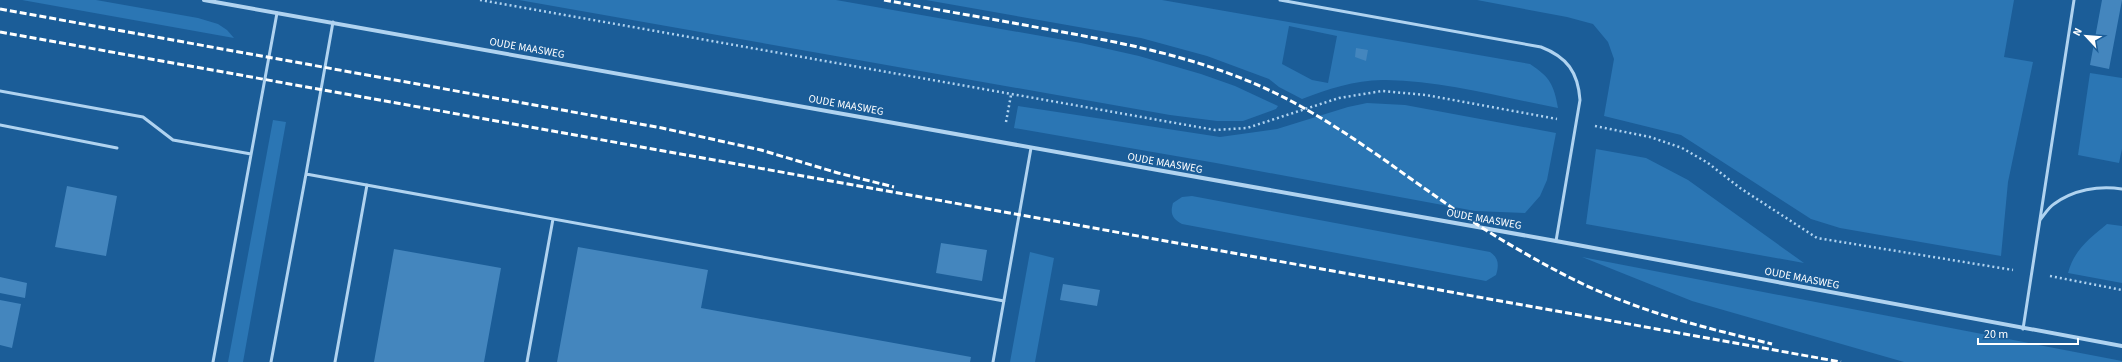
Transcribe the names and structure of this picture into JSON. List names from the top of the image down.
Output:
{
  "streets": {
    "street": ["OUDE MAASWEG"]
  },
  "scale_bar": "20 m",
  "north": "top left"
}
